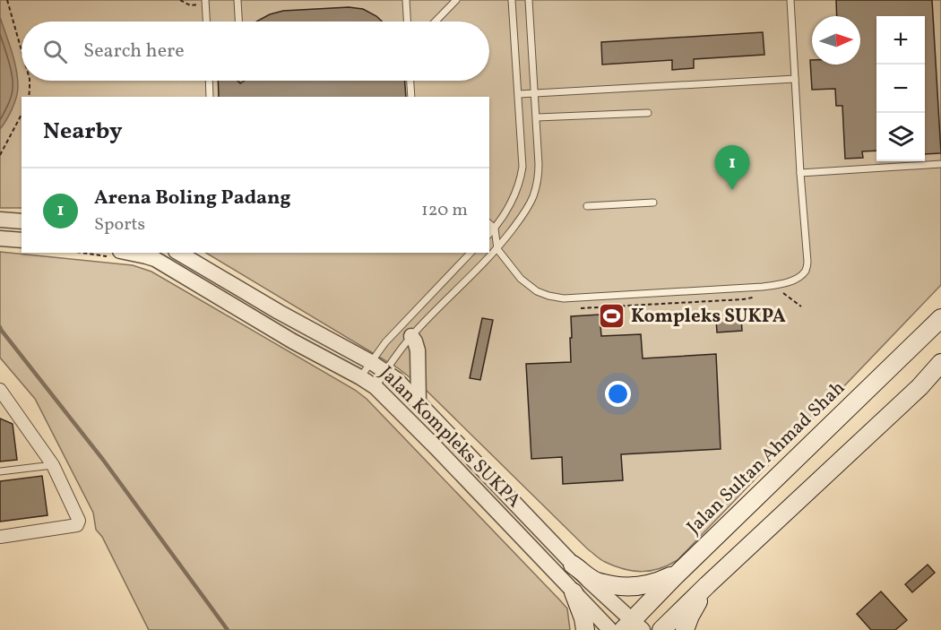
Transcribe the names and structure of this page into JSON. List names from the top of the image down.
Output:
{
  "streets": {
    "main road": ["Jalan Sultan Ahmad Shah"],
    "street": ["Jalan Kompleks SUKPA"]
  },
  "crossings": [
    ["Jalan Kompleks SUKPA", "Jalan Sultan Ahmad Shah"]
  ],
  "places": {
    "sports": ["Kompleks SUKPA"]
  },
  "north": "right",
  "page": {
    "map_buttons": ["+", "−"],
    "search": "Search here",
    "heading": "Nearby",
    "pins": "1",
    "list": [
      {
        "mark": "1",
        "name": "Arena Boling Padang",
        "note": "Sports",
        "value": "120 m"
      }
    ]
  }
}
